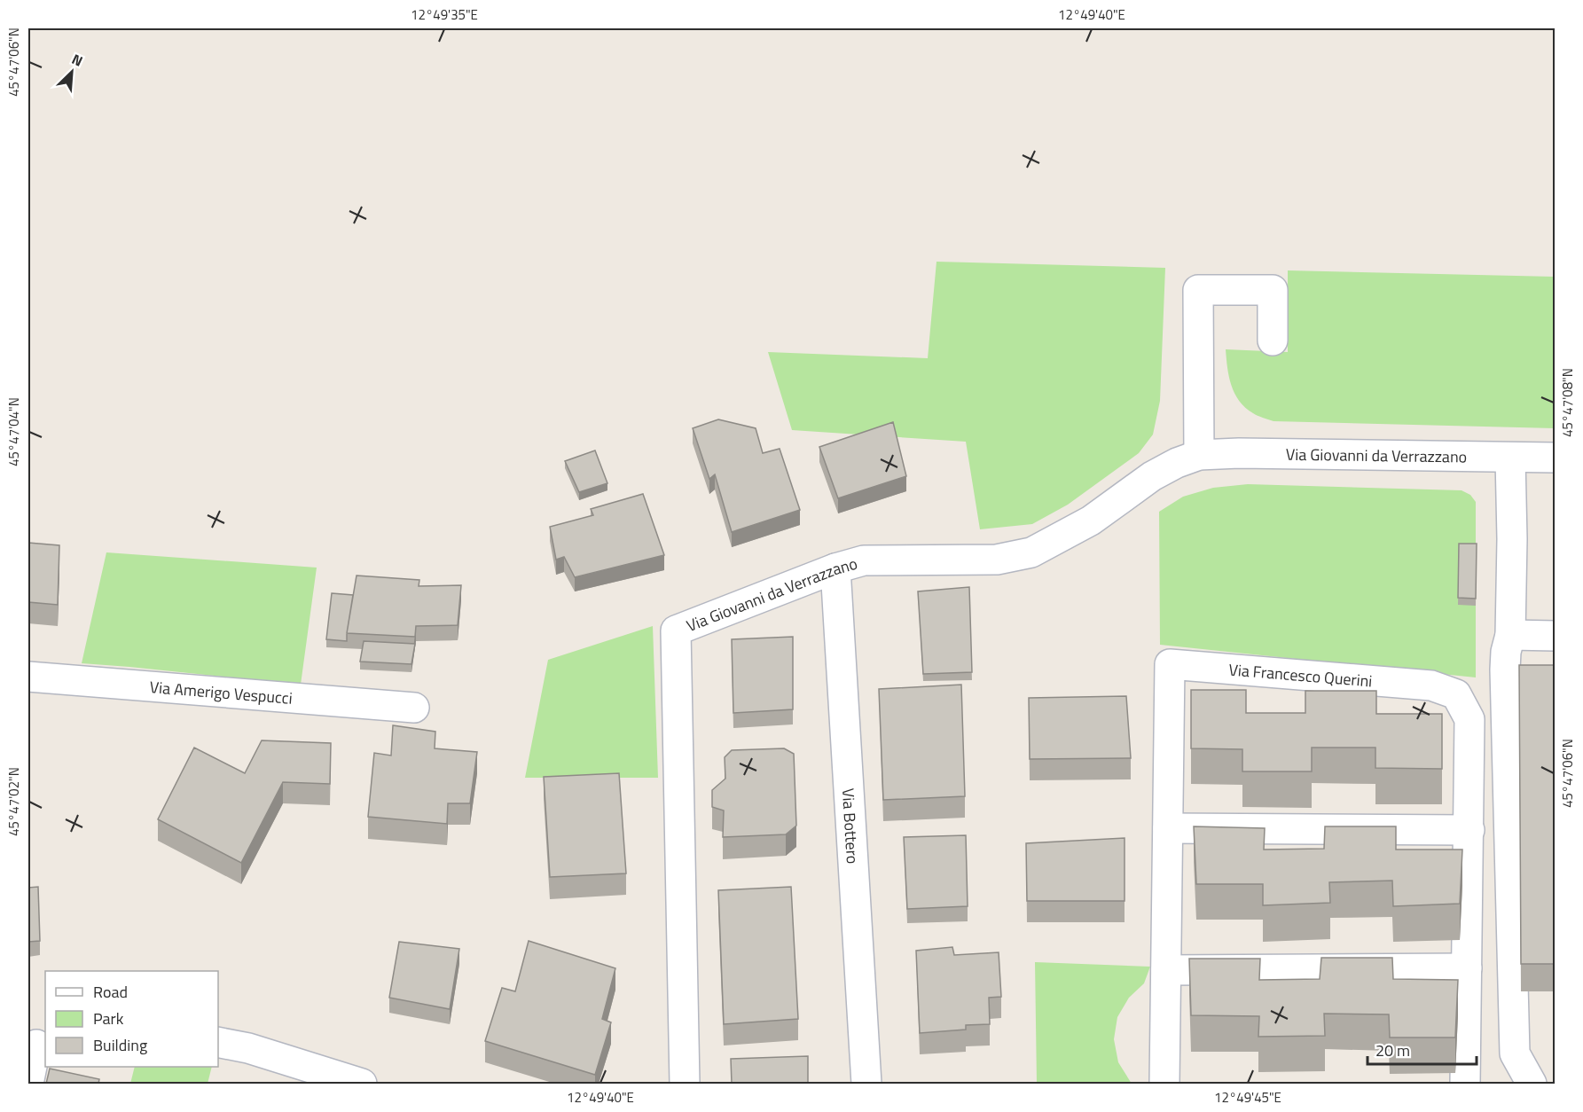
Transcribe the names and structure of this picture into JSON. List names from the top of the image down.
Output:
{
  "streets": {
    "street": [
      "Via Giovanni da Verrazzano",
      "Via Francesco Querini",
      "Via Amerigo Vespucci",
      "Via Bottero"
    ]
  },
  "crossings": [
    ["Via Giovanni da Verrazzano", "Via Bottero"]
  ],
  "legend": ["Road", "Park", "Building"],
  "scale_bar": "20 m",
  "north": "top right",
  "coordinates": [
    "12°49'35\"E",
    "12°49'40\"E",
    "45°47'06\"N",
    "45°47'08\"N",
    "45°47'04\"N",
    "45°47'02\"N",
    "12°49'45\"E"
  ]
}
